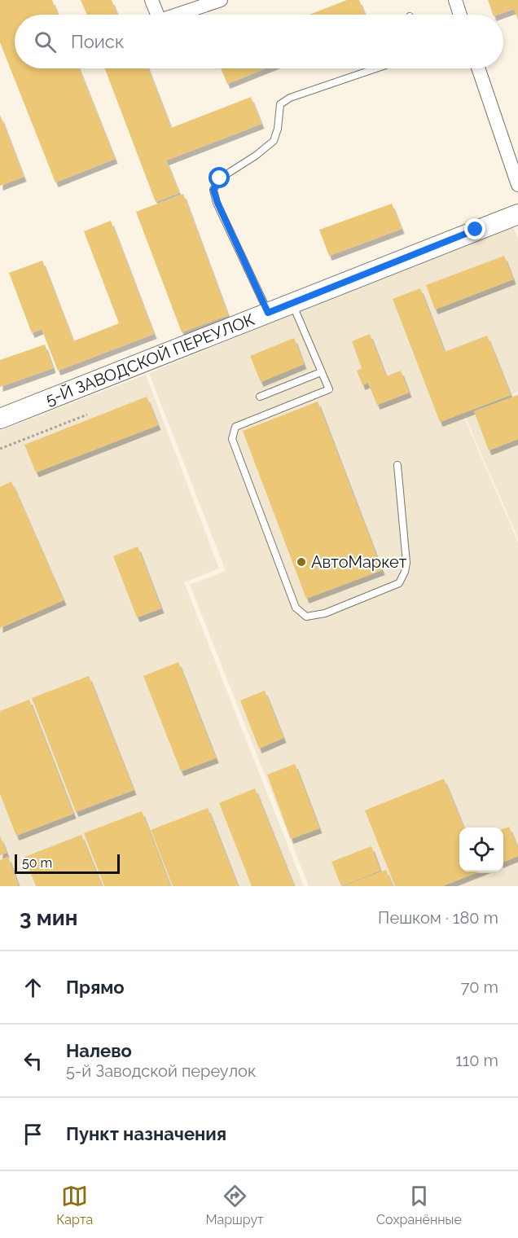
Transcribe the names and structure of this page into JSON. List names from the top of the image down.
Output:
{
  "streets": {
    "street": ["5-Й ЗАВОДСКОЙ ПЕРЕУЛОК"]
  },
  "places": ["АвтоМаркет"],
  "scale_bar": "50 m",
  "page": {
    "search": "Поиск",
    "scale": "50 m",
    "heading": ["3 мин", "Пешком · 180 m"],
    "list": [
      ["Прямо", "70 m"],
      ["Налево", "5-й Заводской переулок", "110 m"],
      "Пункт назначения"
    ],
    "nav": ["Карта", "Маршрут", "Сохранённые"]
  }
}
